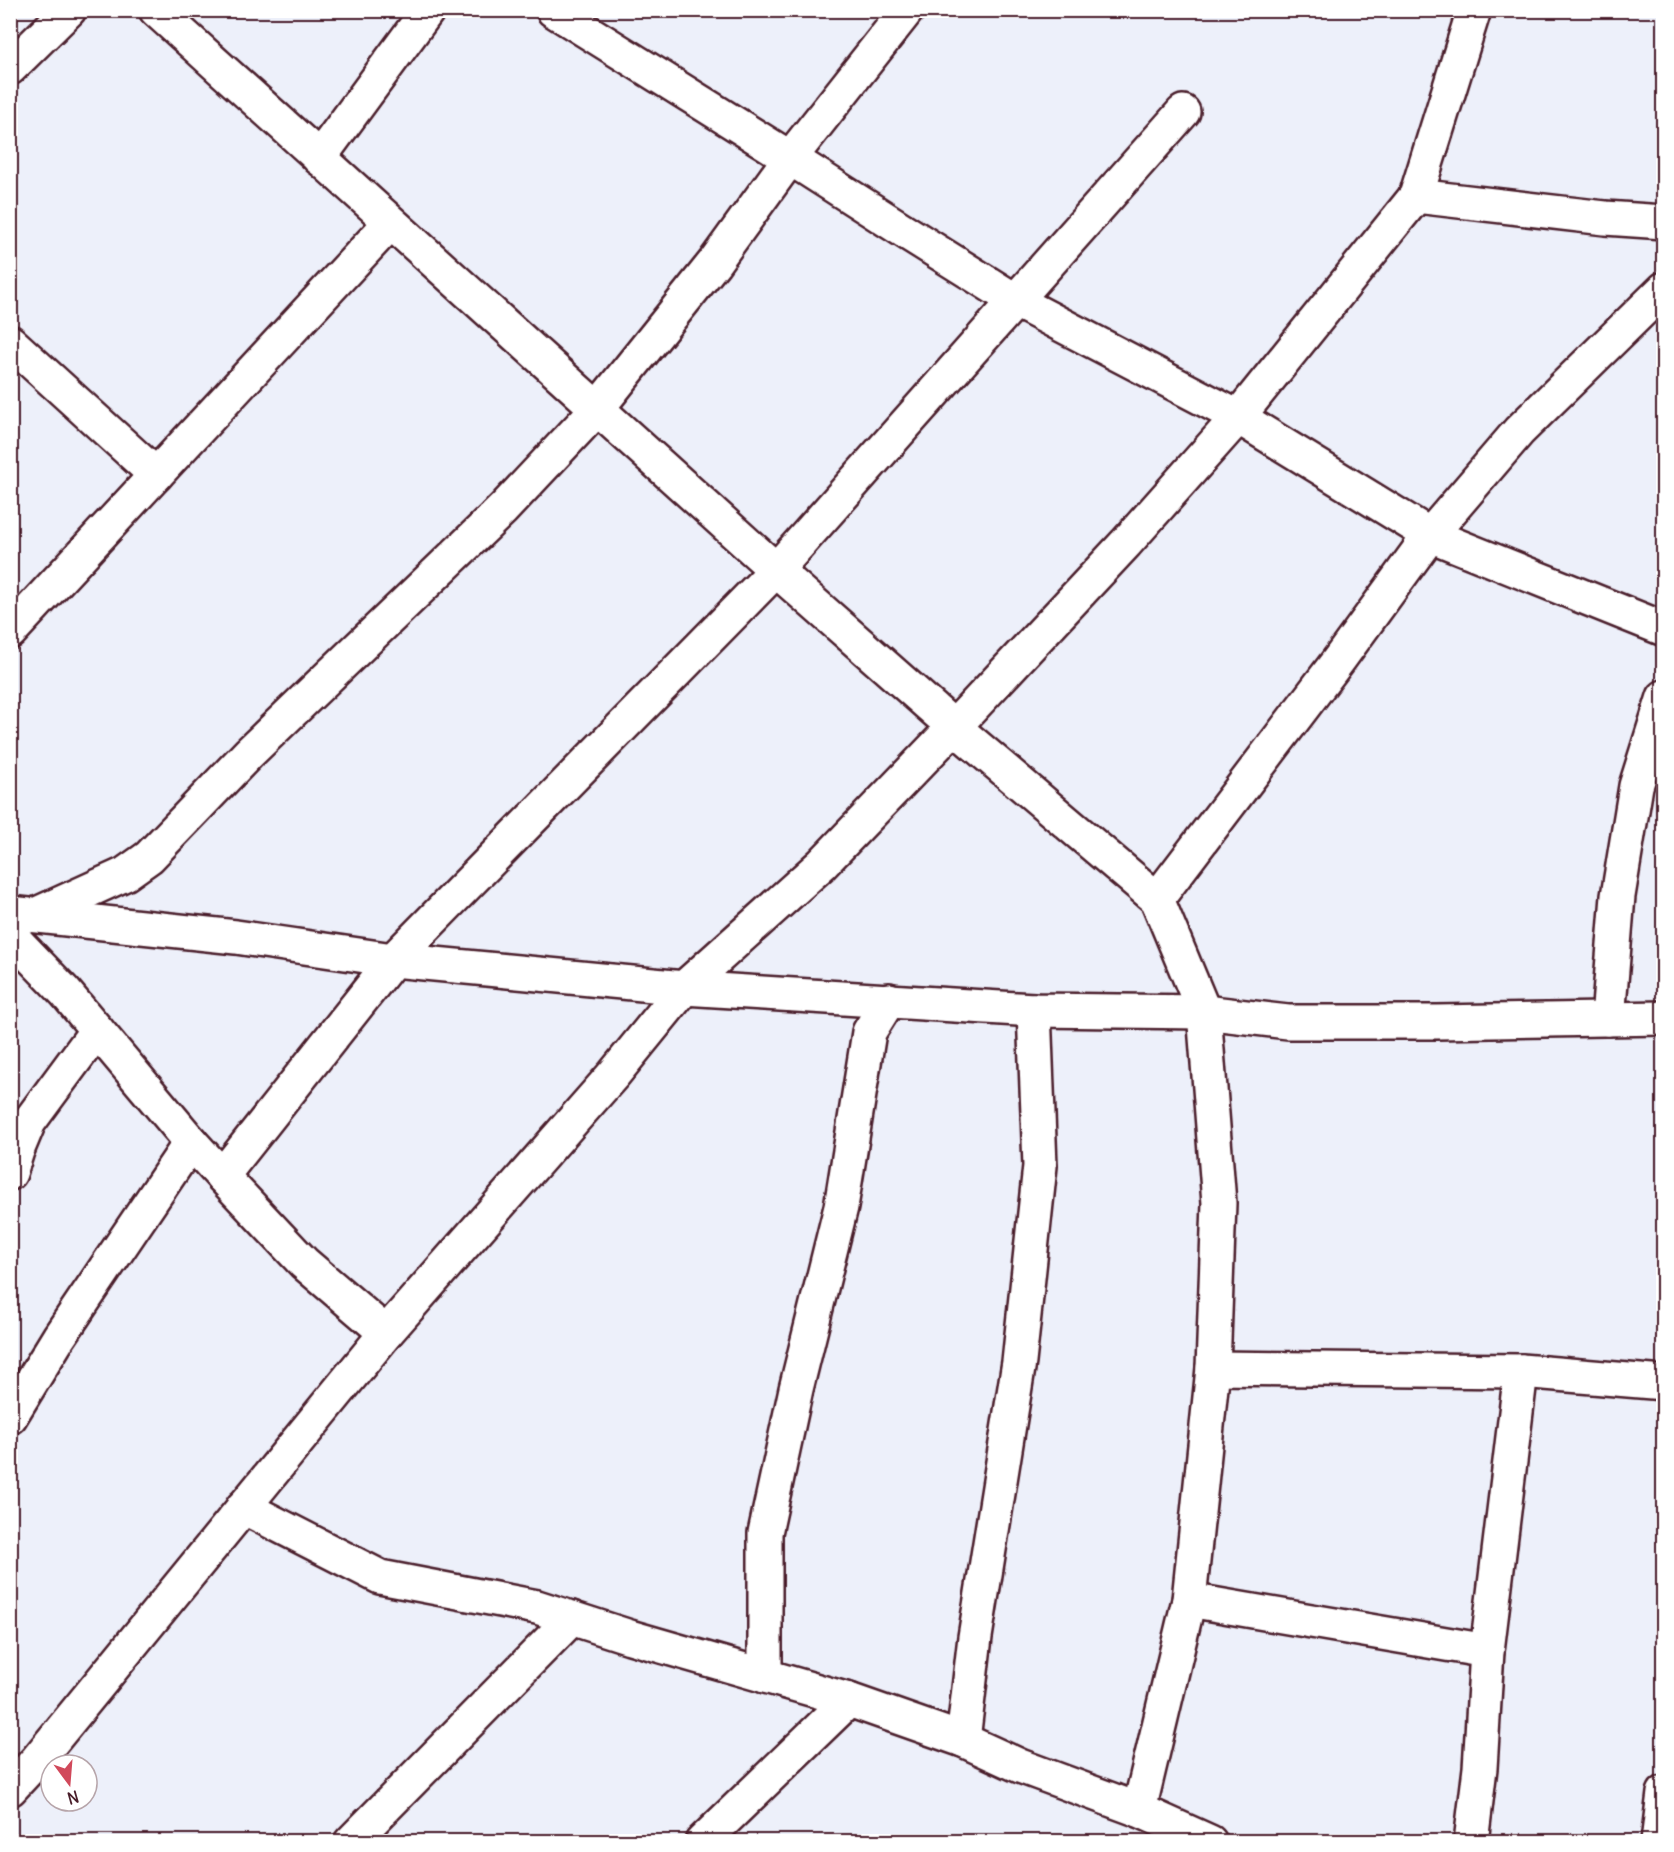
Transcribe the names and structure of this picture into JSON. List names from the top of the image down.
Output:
{
  "north": "bottom"
}
